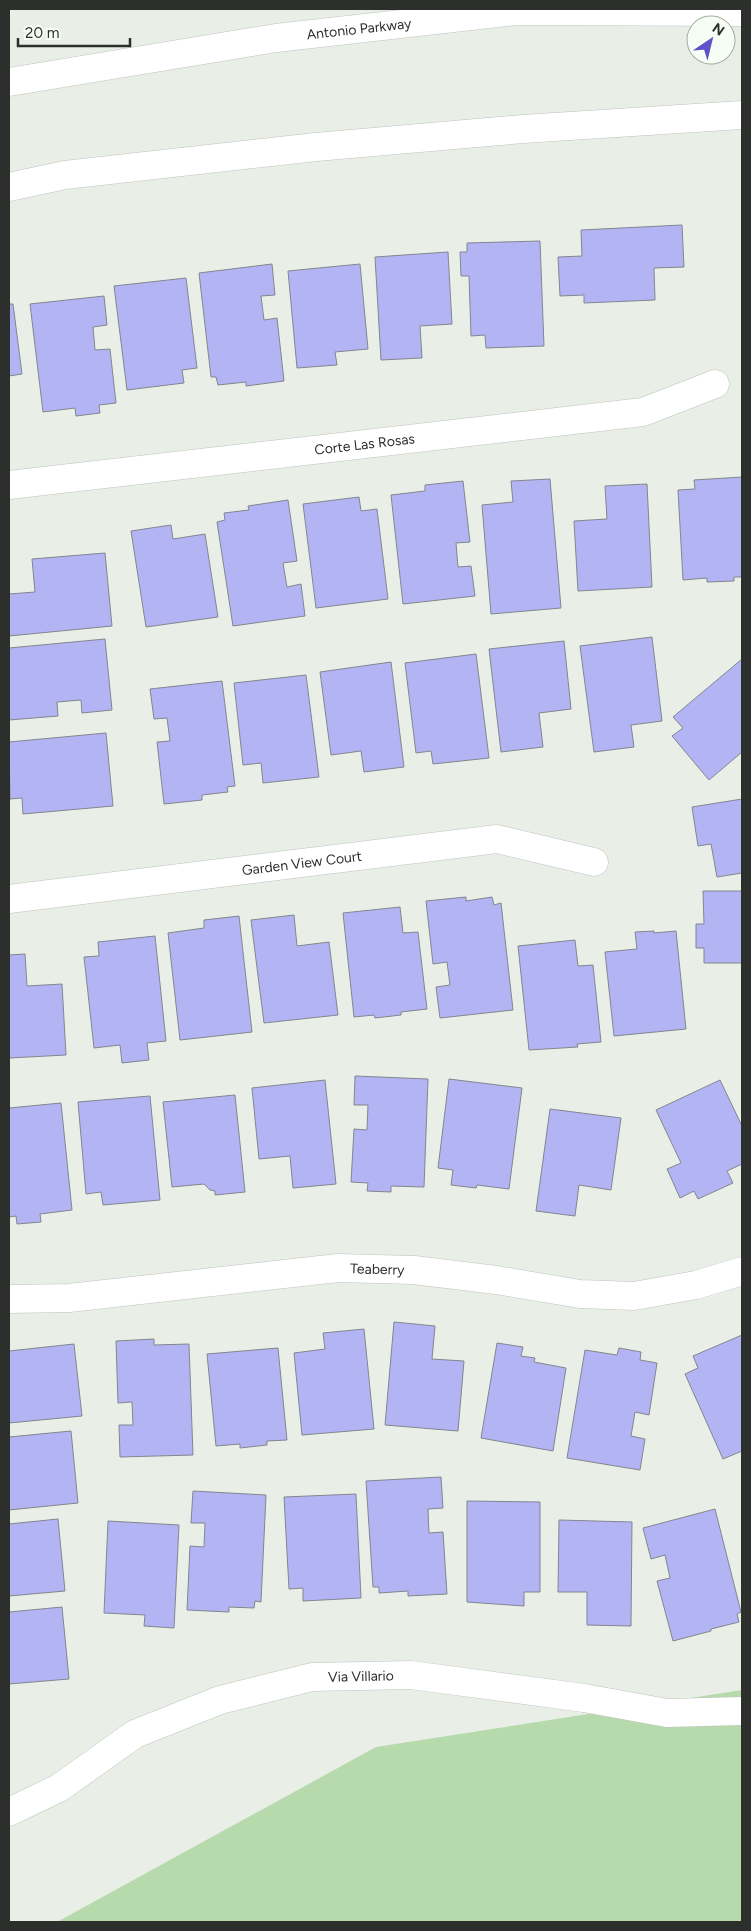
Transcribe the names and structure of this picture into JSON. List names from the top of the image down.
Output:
{
  "streets": {
    "street": [
      "Antonio Parkway",
      "Corte Las Rosas",
      "Garden View Court",
      "Teaberry",
      "Via Villario"
    ]
  },
  "scale_bar": "20 m",
  "north": "top right"
}
